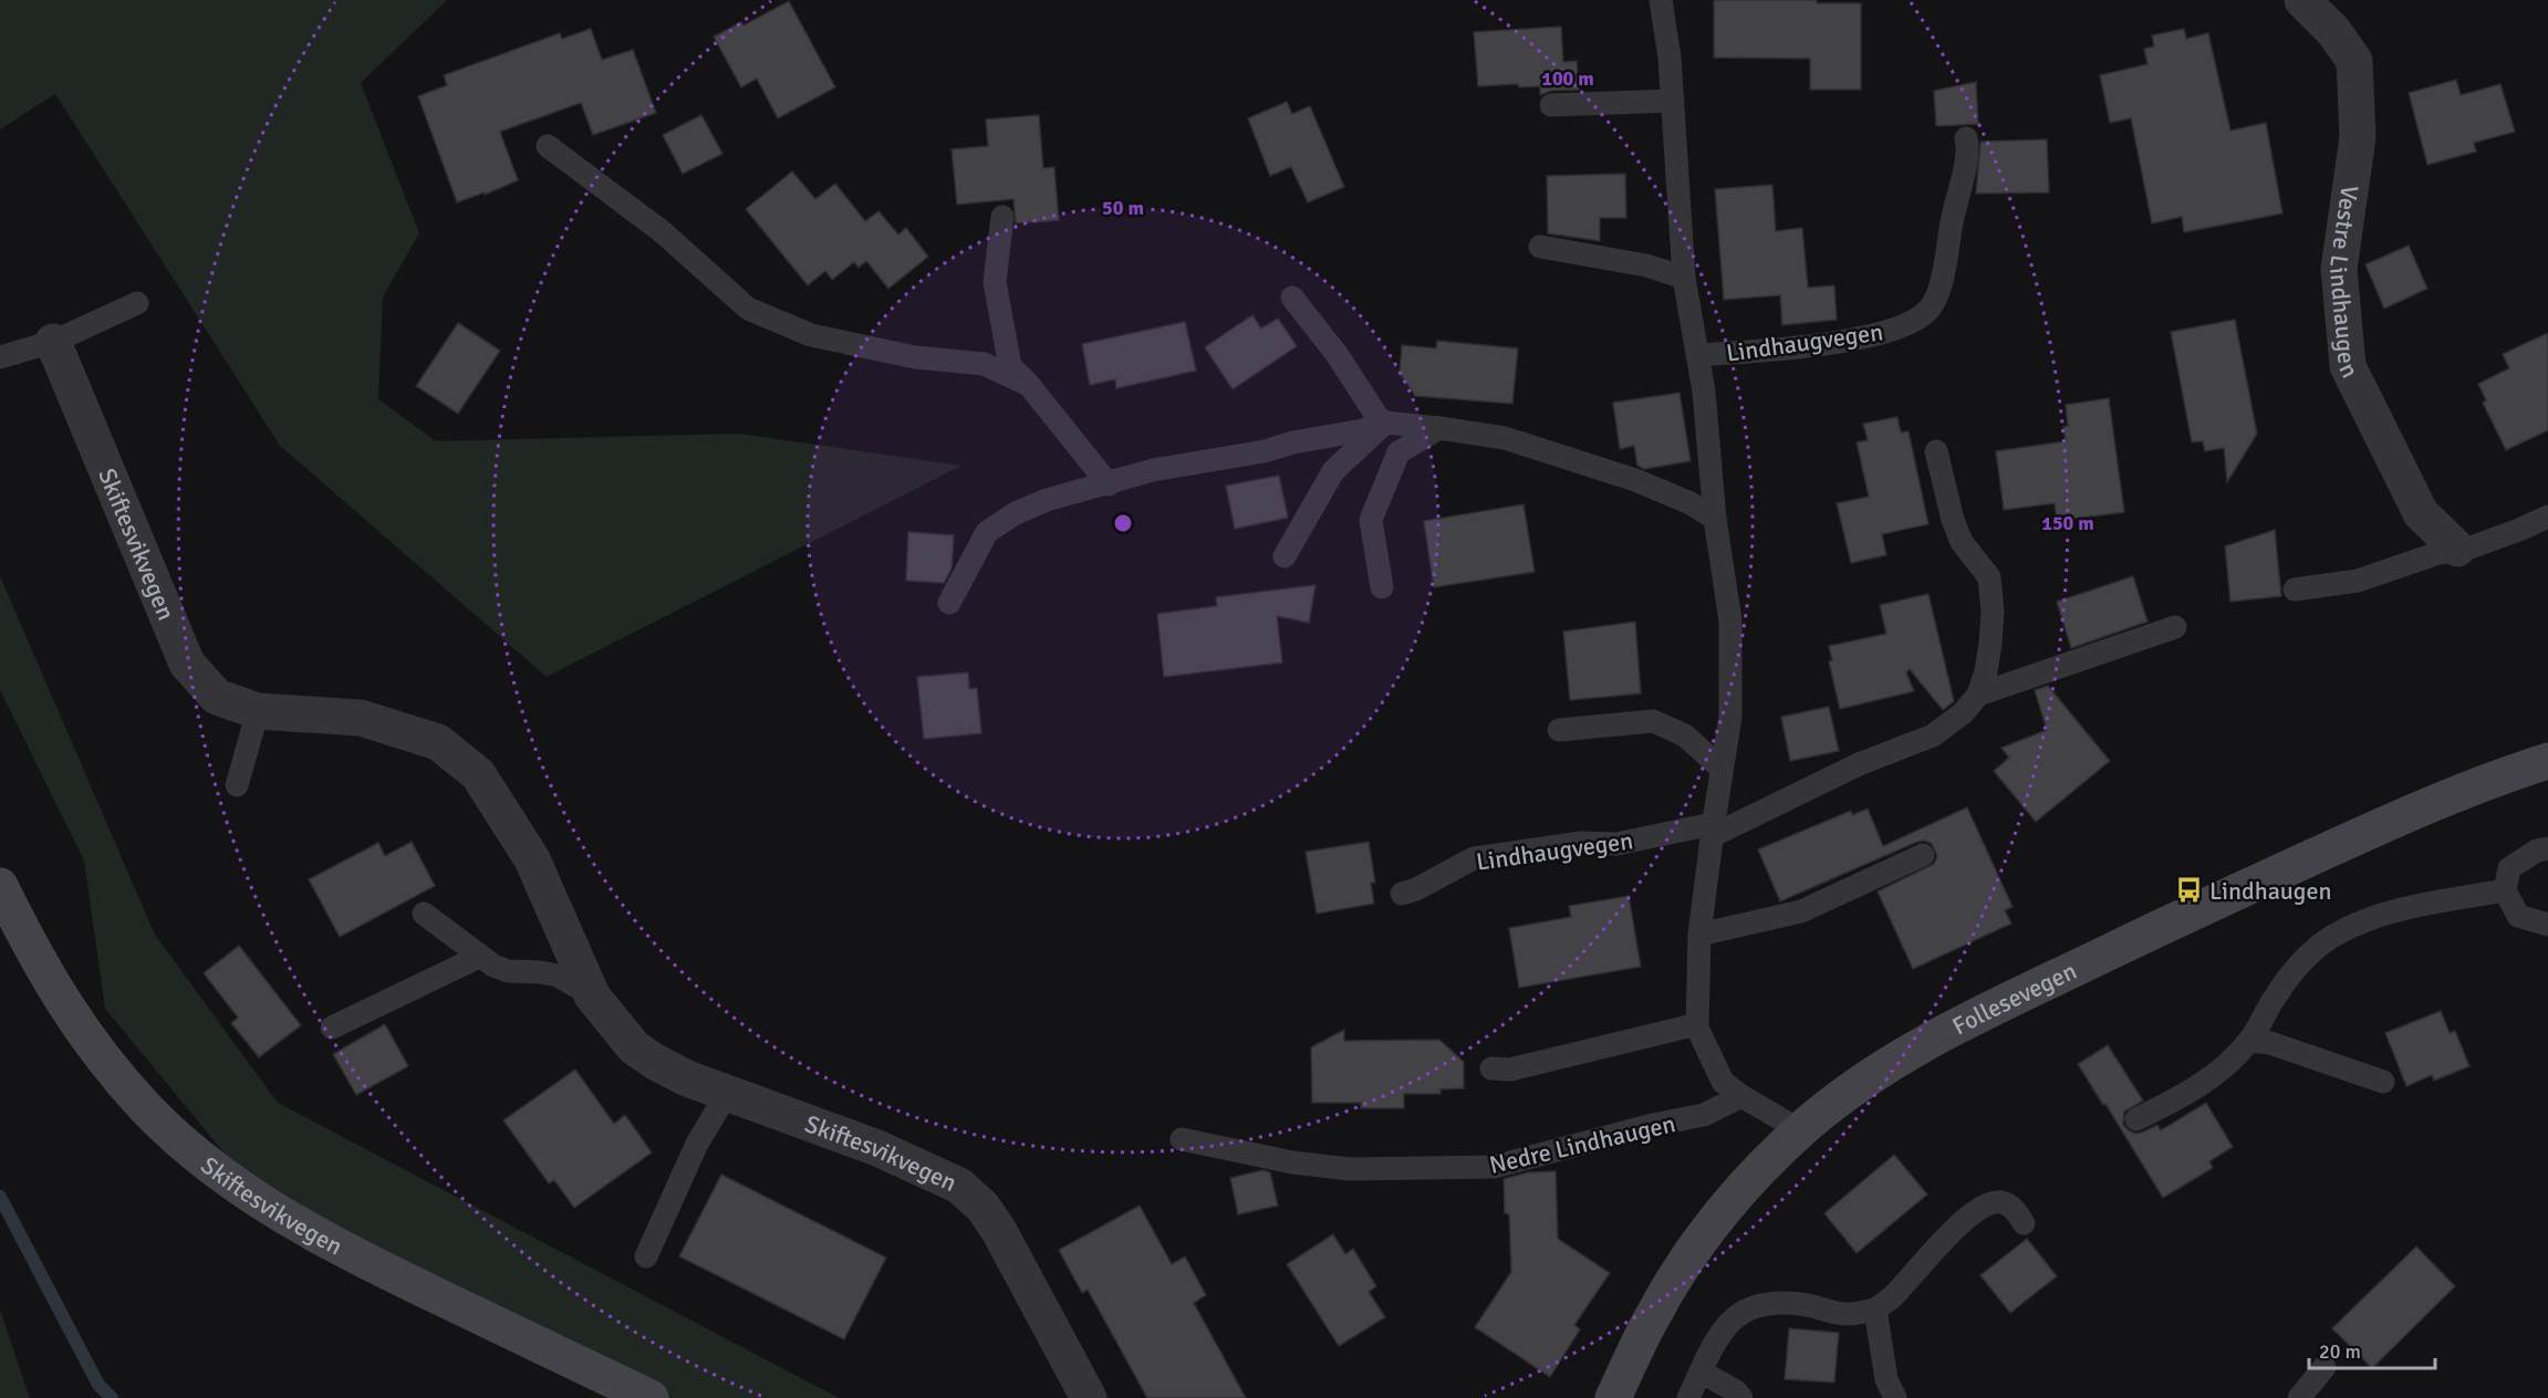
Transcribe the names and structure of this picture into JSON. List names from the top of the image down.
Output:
{
  "streets": {
    "main road": ["Skiftesvikvegen", "Follesevegen"],
    "street": ["Vestre Lindhaugen"],
    "lane": ["Lindhaugvegen", "Nedre Lindhaugen"]
  },
  "crossings": [
    ["Lindhaugvegen", "Follesevegen"],
    ["Lindhaugvegen", "Nedre Lindhaugen"]
  ],
  "places": {
    "bus stop": ["Lindhaugen"]
  },
  "scale_bar": "20 m",
  "rings": ["100 m", "50 m", "150 m"]
}
